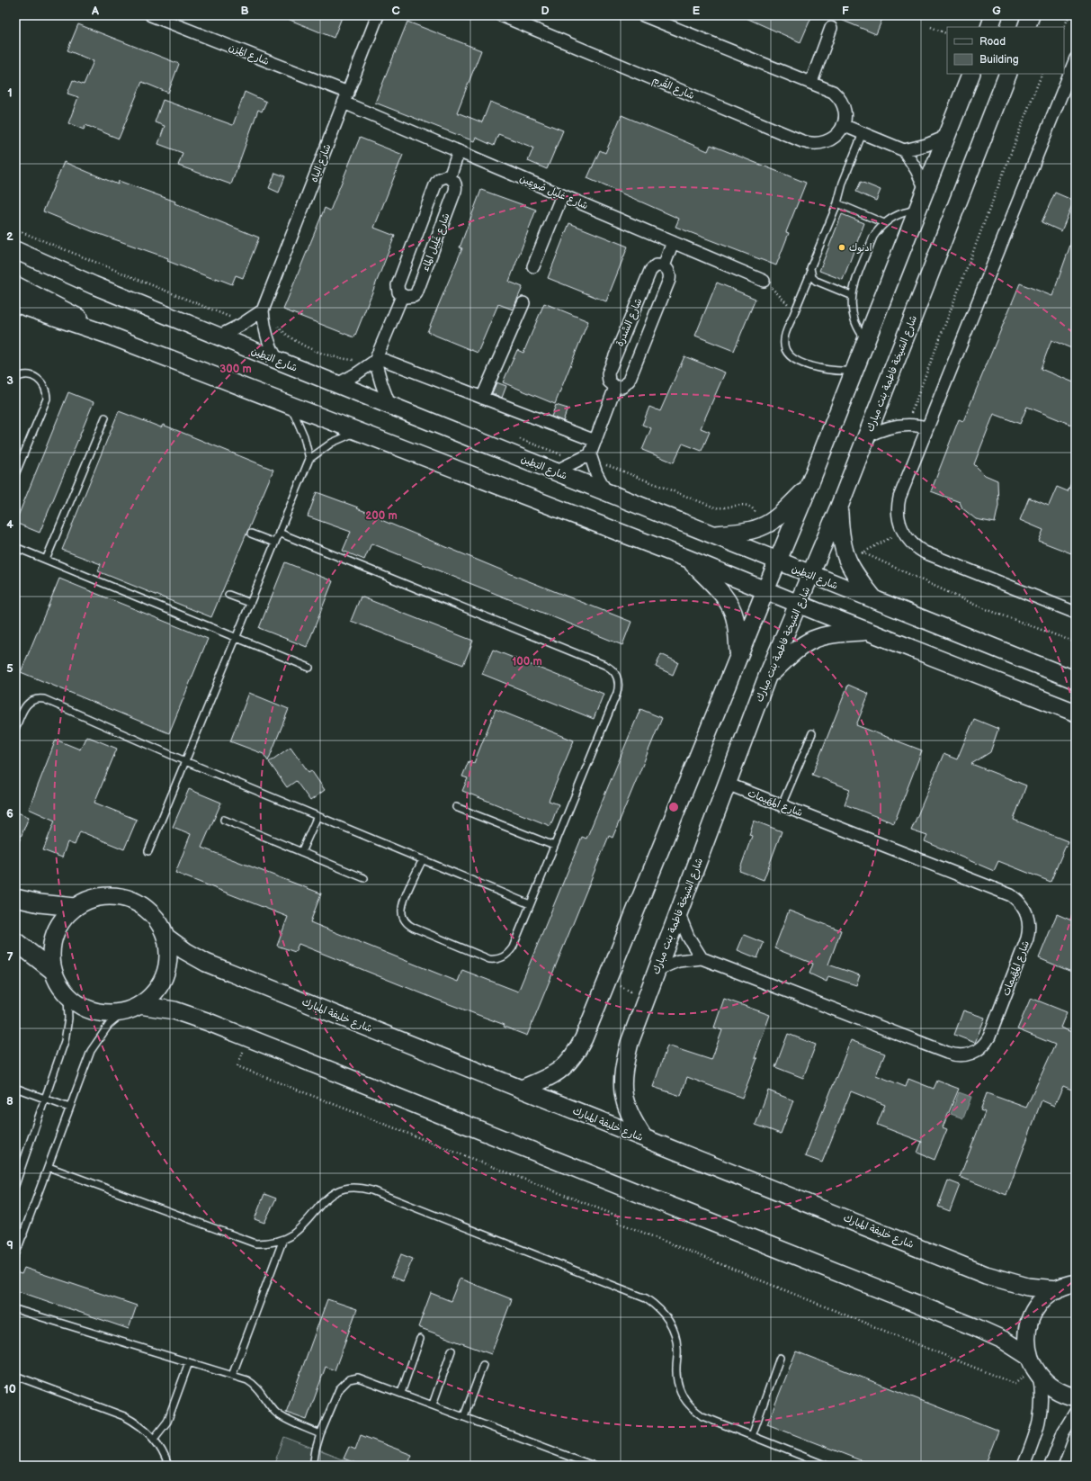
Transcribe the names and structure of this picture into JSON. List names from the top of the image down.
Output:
{
  "streets": {
    "main road": ["شارع البَطِين", "شارع الشيخة فاطمة بنت مبارك", "شارع خليفة المبارك"],
    "street": [
      "شارع المُزن",
      "شارع القُرم",
      "شارع الياه",
      "شارع غليل صُوعِين",
      "شارع غَلِيل الماء",
      "شارع السِّدرة",
      "شارع المهَيمات"
    ]
  },
  "crossings": [
    ["شارع المُزن", "شارع الياه"],
    ["شارع المُزن", "شارع غليل صُوعِين"],
    ["شارع الياه", "شارع غليل صُوعِين"],
    ["شارع الياه", "شارع البَطِين"],
    ["شارع البَطِين", "شارع الشيخة فاطمة بنت مبارك"],
    ["شارع الشيخة فاطمة بنت مبارك", "شارع المهَيمات"],
    ["شارع الشيخة فاطمة بنت مبارك", "شارع خليفة المبارك"]
  ],
  "places": ["ادنوك"],
  "legend": ["Road", "Building"],
  "grid": {
    "columns": [
      "A",
      "B",
      "C",
      "D",
      "E",
      "F",
      "G"
    ],
    "rows": [
      "1",
      "2",
      "3",
      "4",
      "5",
      "6",
      "7",
      "8",
      "9",
      "10"
    ]
  },
  "rings": ["300 m", "200 m", "100 m"]
}
